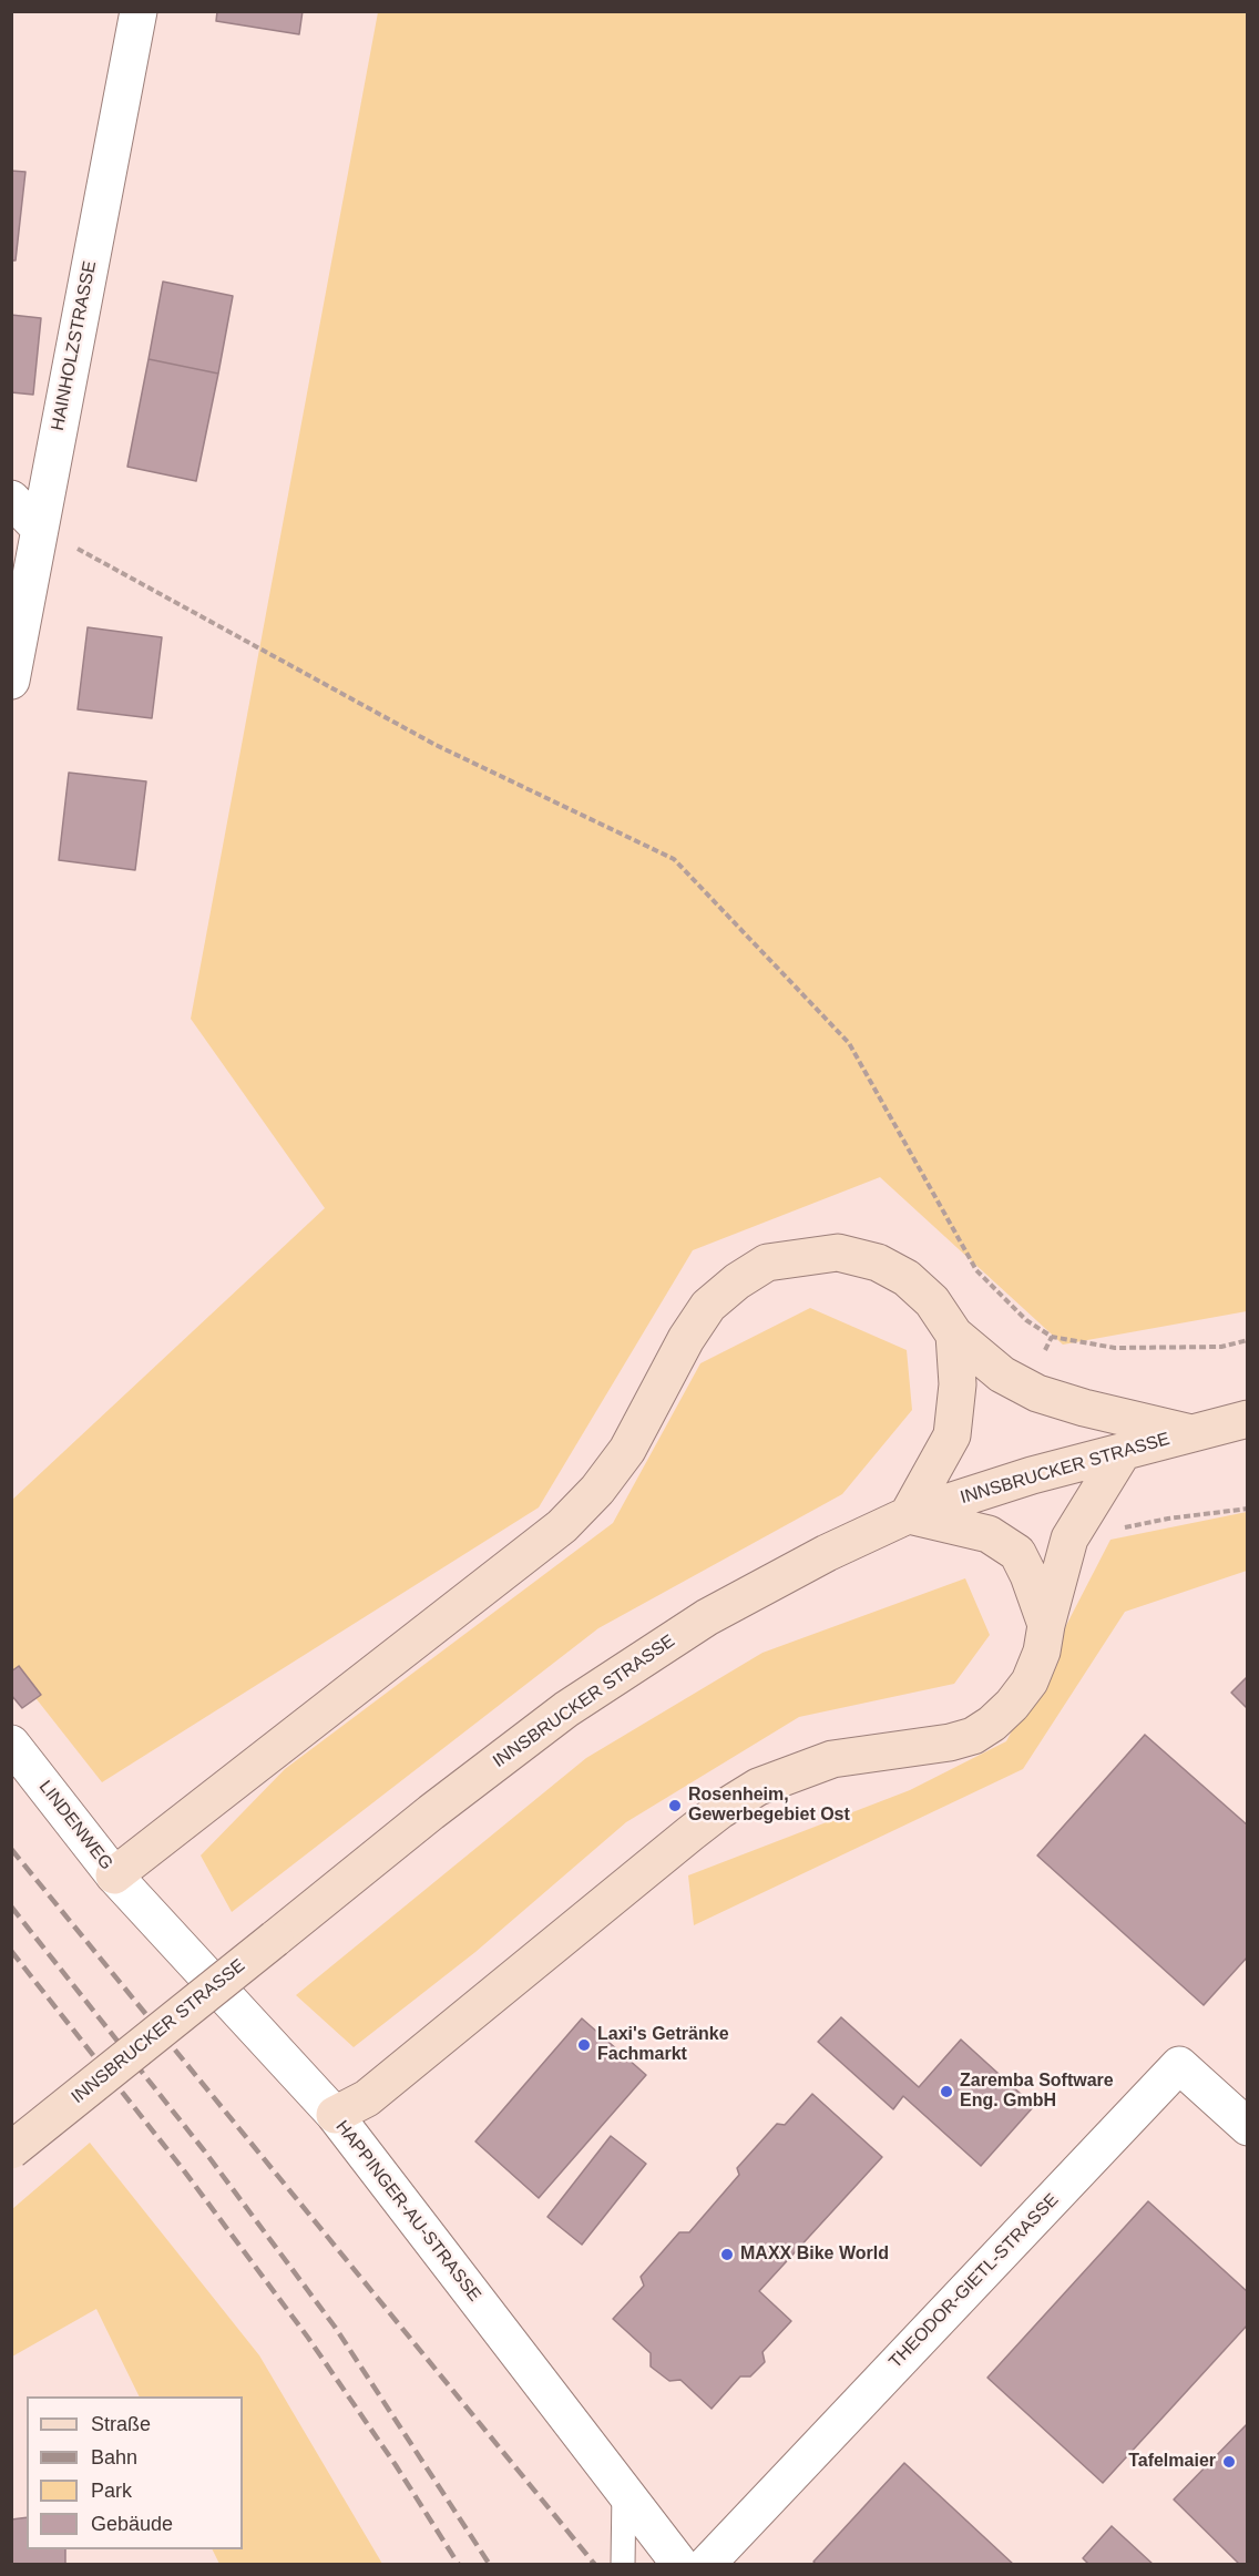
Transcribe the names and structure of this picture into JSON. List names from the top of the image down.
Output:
{
  "streets": {
    "main road": ["INNSBRUCKER STRASSE"],
    "street": [
      "HAINHOLZSTRASSE",
      "LINDENWEG",
      "HAPPINGER-AU-STRASSE",
      "THEODOR-GIETL-STRASSE"
    ]
  },
  "crossings": [
    ["LINDENWEG", "HAPPINGER-AU-STRASSE"]
  ],
  "places": [
    "Rosenheim, Gewerbegebiet Ost",
    "Laxi's Getränke Fachmarkt",
    "Zaremba Software Eng. GmbH",
    "MAXX Bike World",
    "Tafelmaier"
  ],
  "legend": [
    "Straße",
    "Bahn",
    "Park",
    "Gebäude"
  ]
}
